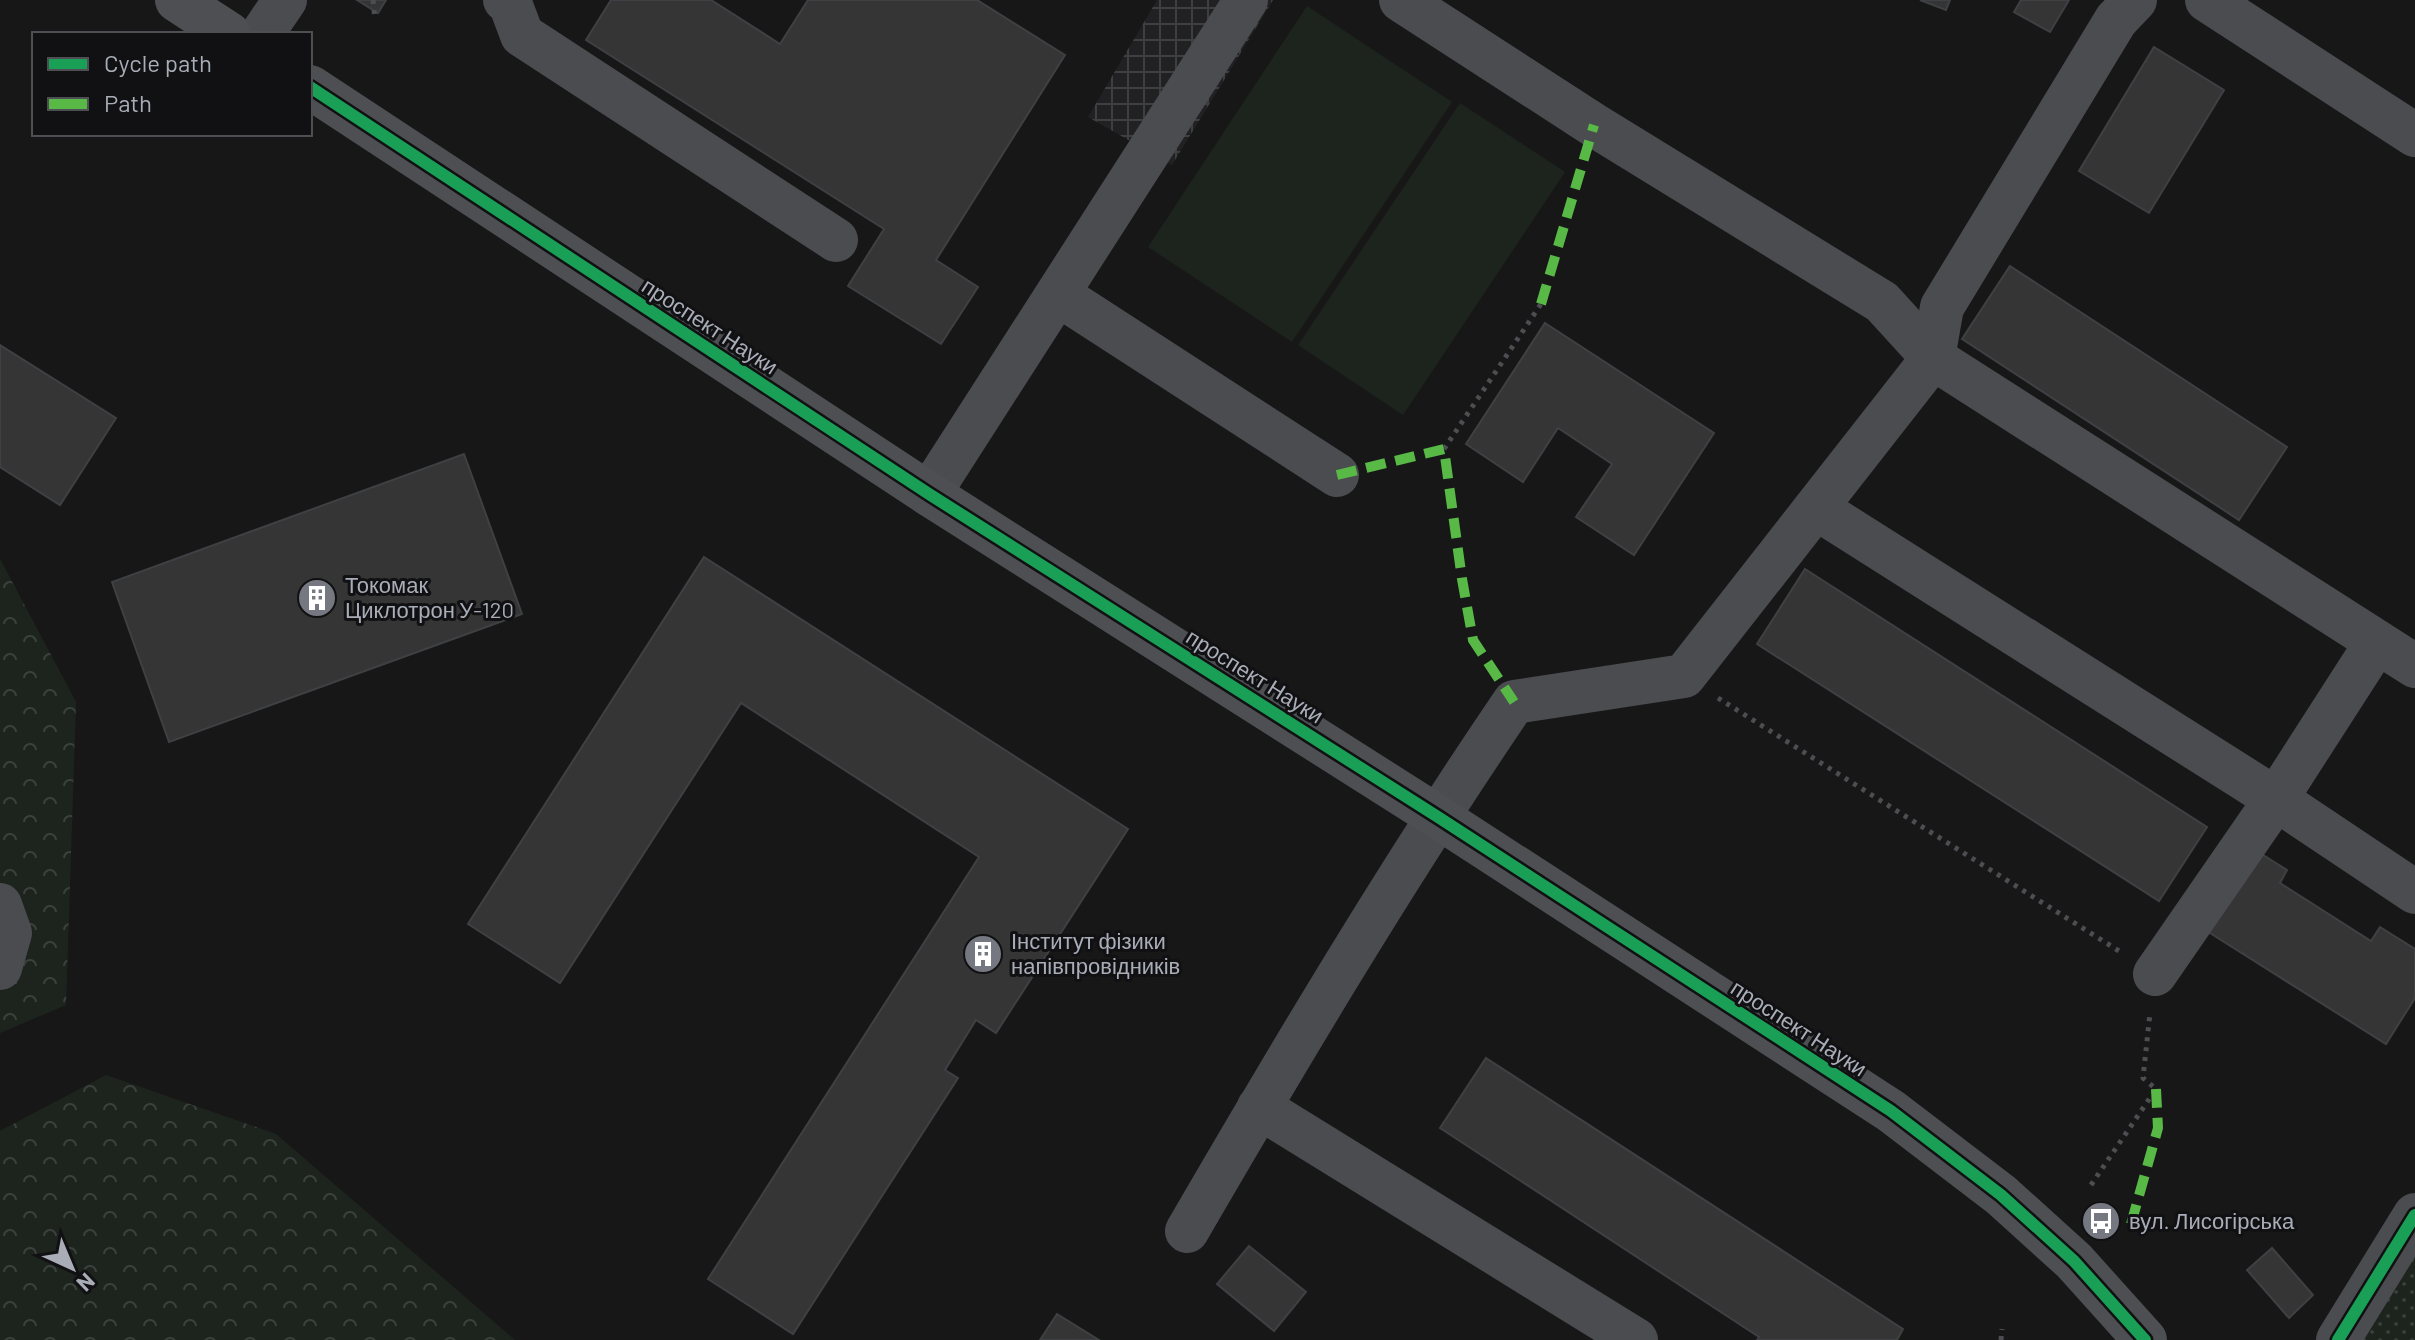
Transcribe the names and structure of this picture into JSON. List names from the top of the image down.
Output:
{
  "streets": {
    "main road": ["проспект Науки"]
  },
  "places": {
    "building": ["Токомак Циклотрон У-120", "Інститут фізики напівпровідників"],
    "bus stop": ["вул. Лисогірська"]
  },
  "legend": ["Cycle path", "Path"],
  "north": "bottom right"
}
